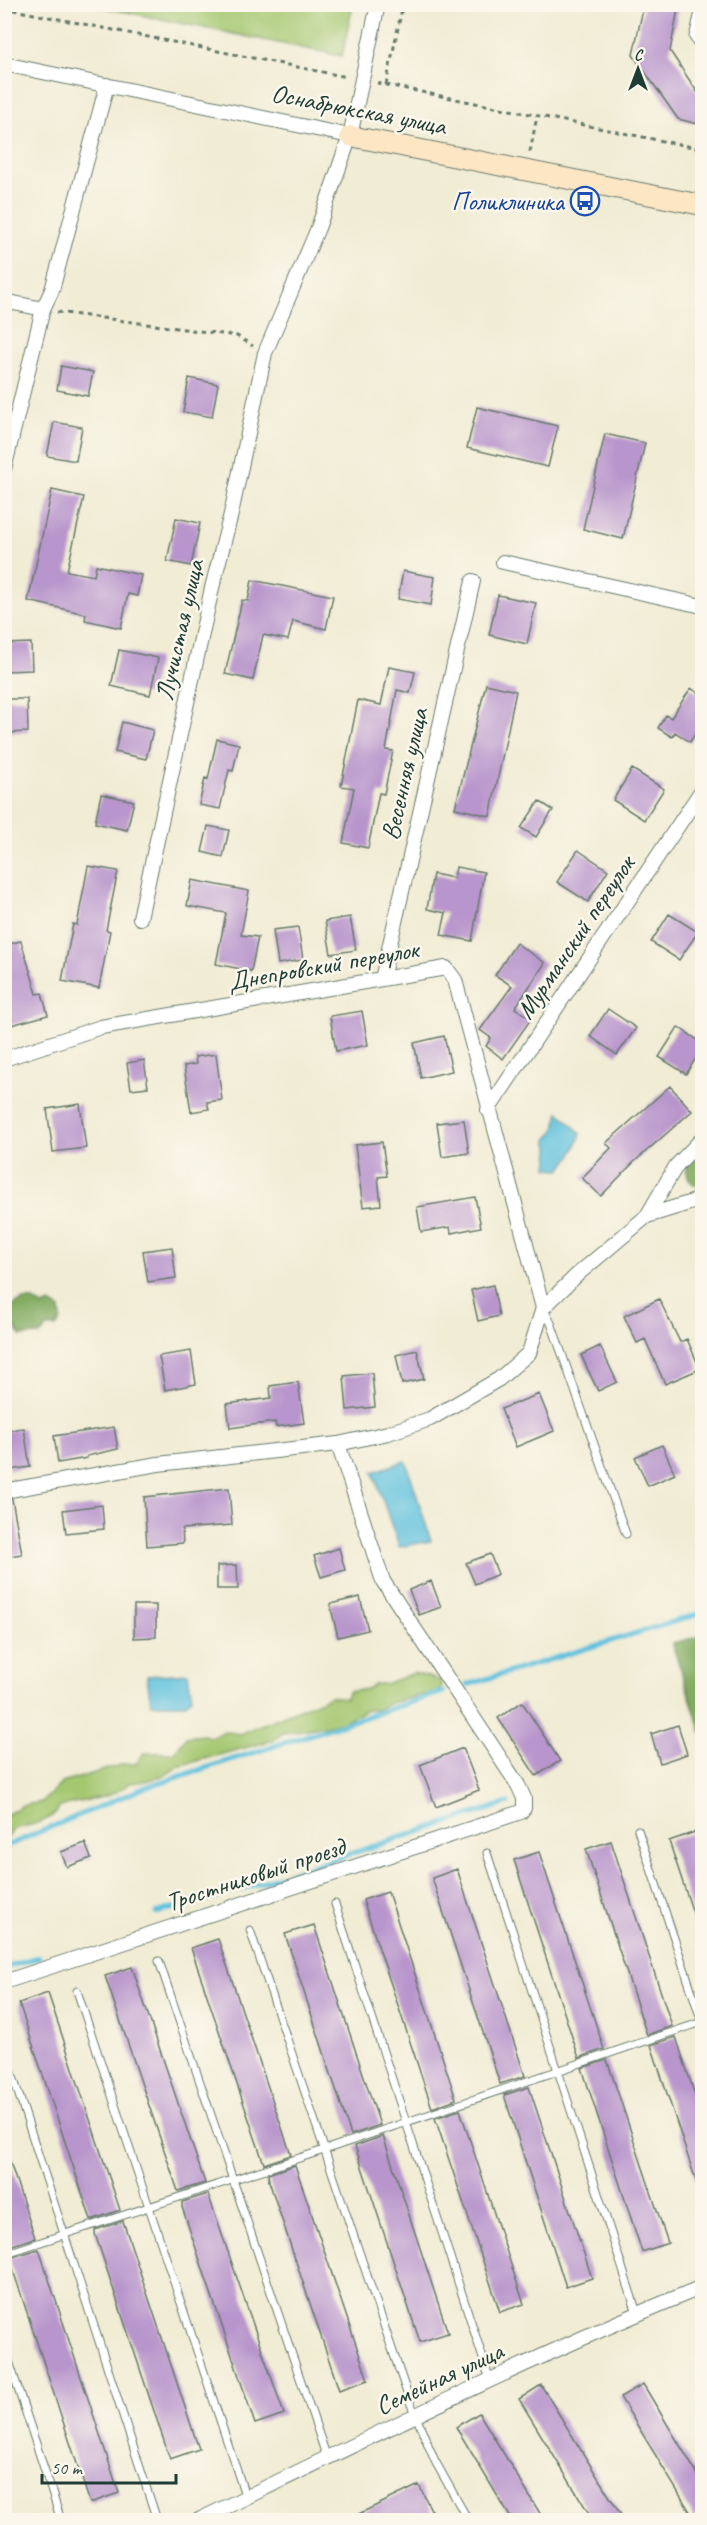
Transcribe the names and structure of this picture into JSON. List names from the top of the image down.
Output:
{
  "streets": {
    "street": [
      "Оснабрюкская улица",
      "Лучистая улица",
      "Весенняя улица",
      "Мурманский переулок",
      "Днепровский переулок",
      "Тростниковый проезд",
      "Семейная улица"
    ]
  },
  "crossings": [
    ["Оснабрюкская улица", "Лучистая улица"],
    ["Весенняя улица", "Днепровский переулок"],
    ["Мурманский переулок", "Днепровский переулок"]
  ],
  "places": {
    "bus stop": ["Поликлиника"]
  },
  "scale_bar": "50 m",
  "north": "top"
}
